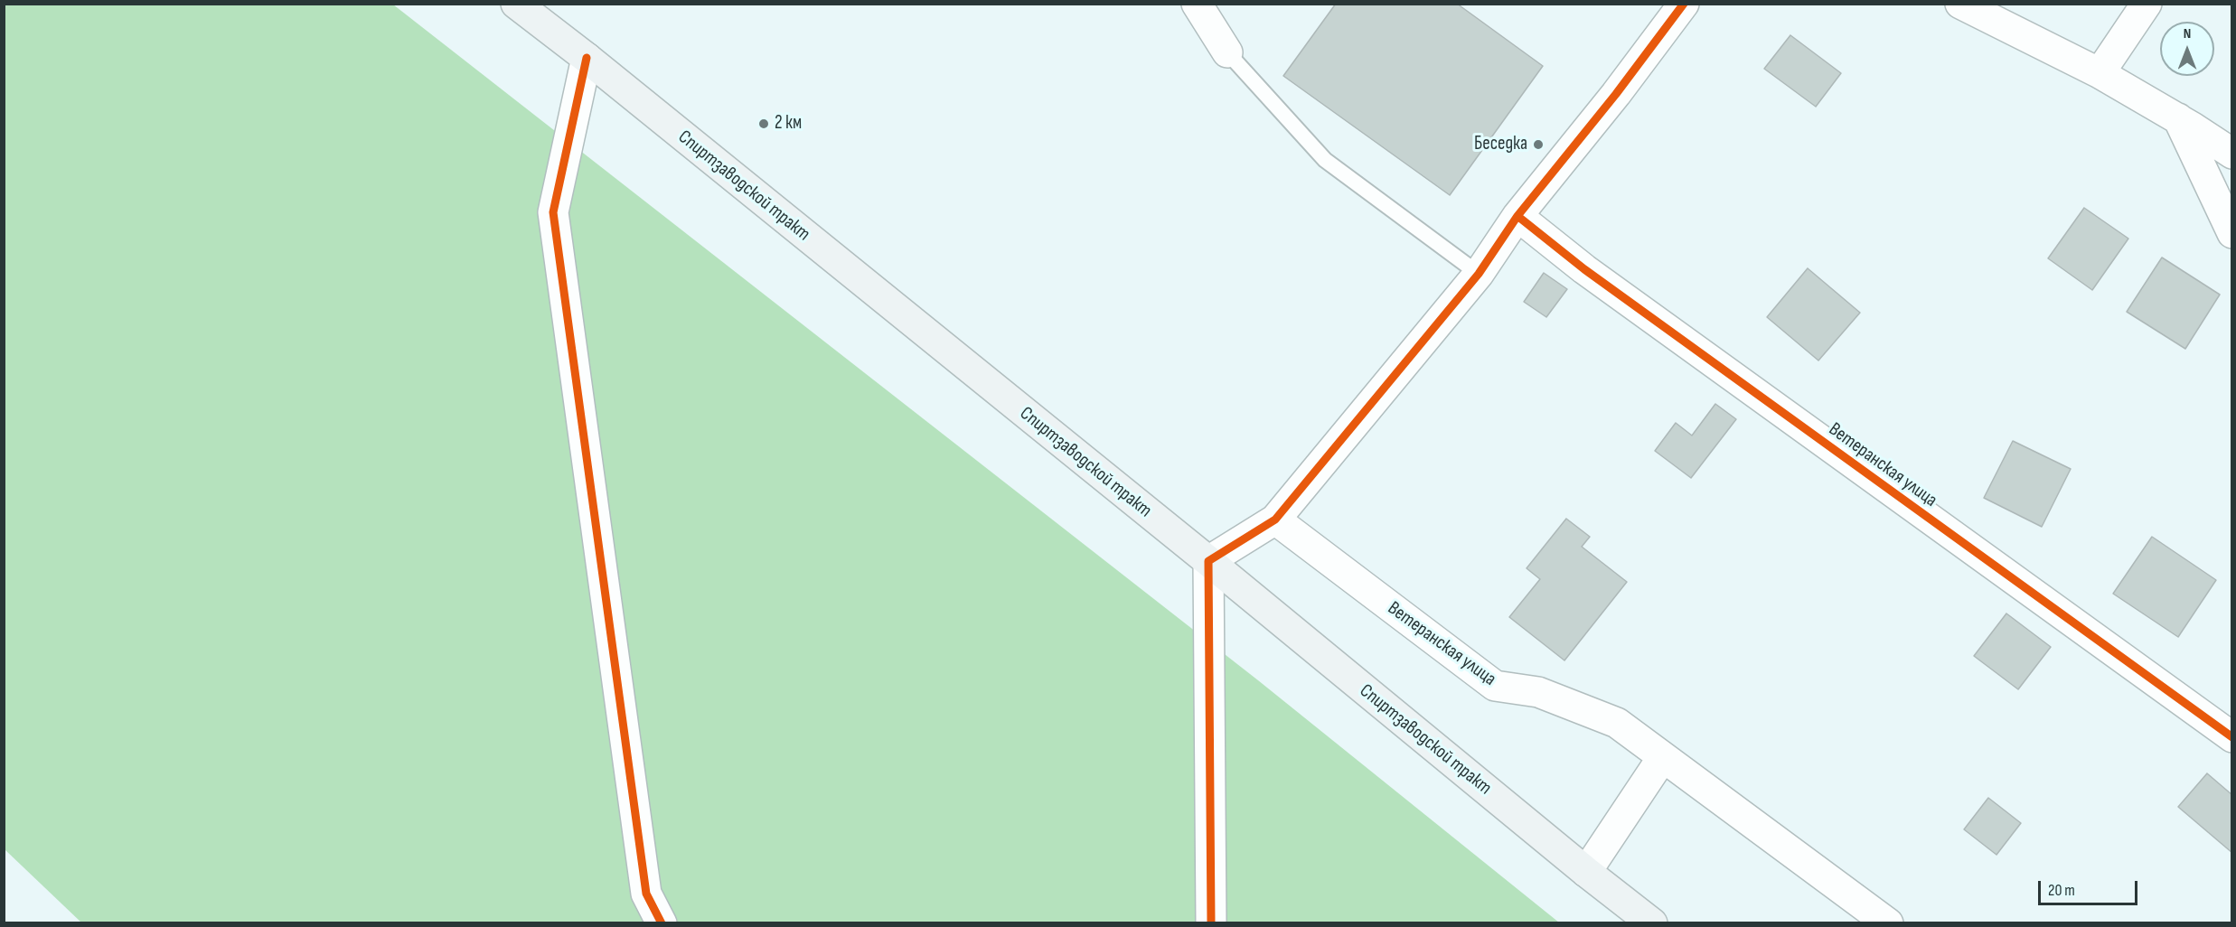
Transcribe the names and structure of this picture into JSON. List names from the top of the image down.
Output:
{
  "streets": {
    "main road": ["Спиртзаводской тракт"],
    "street": ["Ветеранская улица"]
  },
  "places": ["2 км", "Беседка"],
  "scale_bar": "20 m",
  "north": "top"
}
